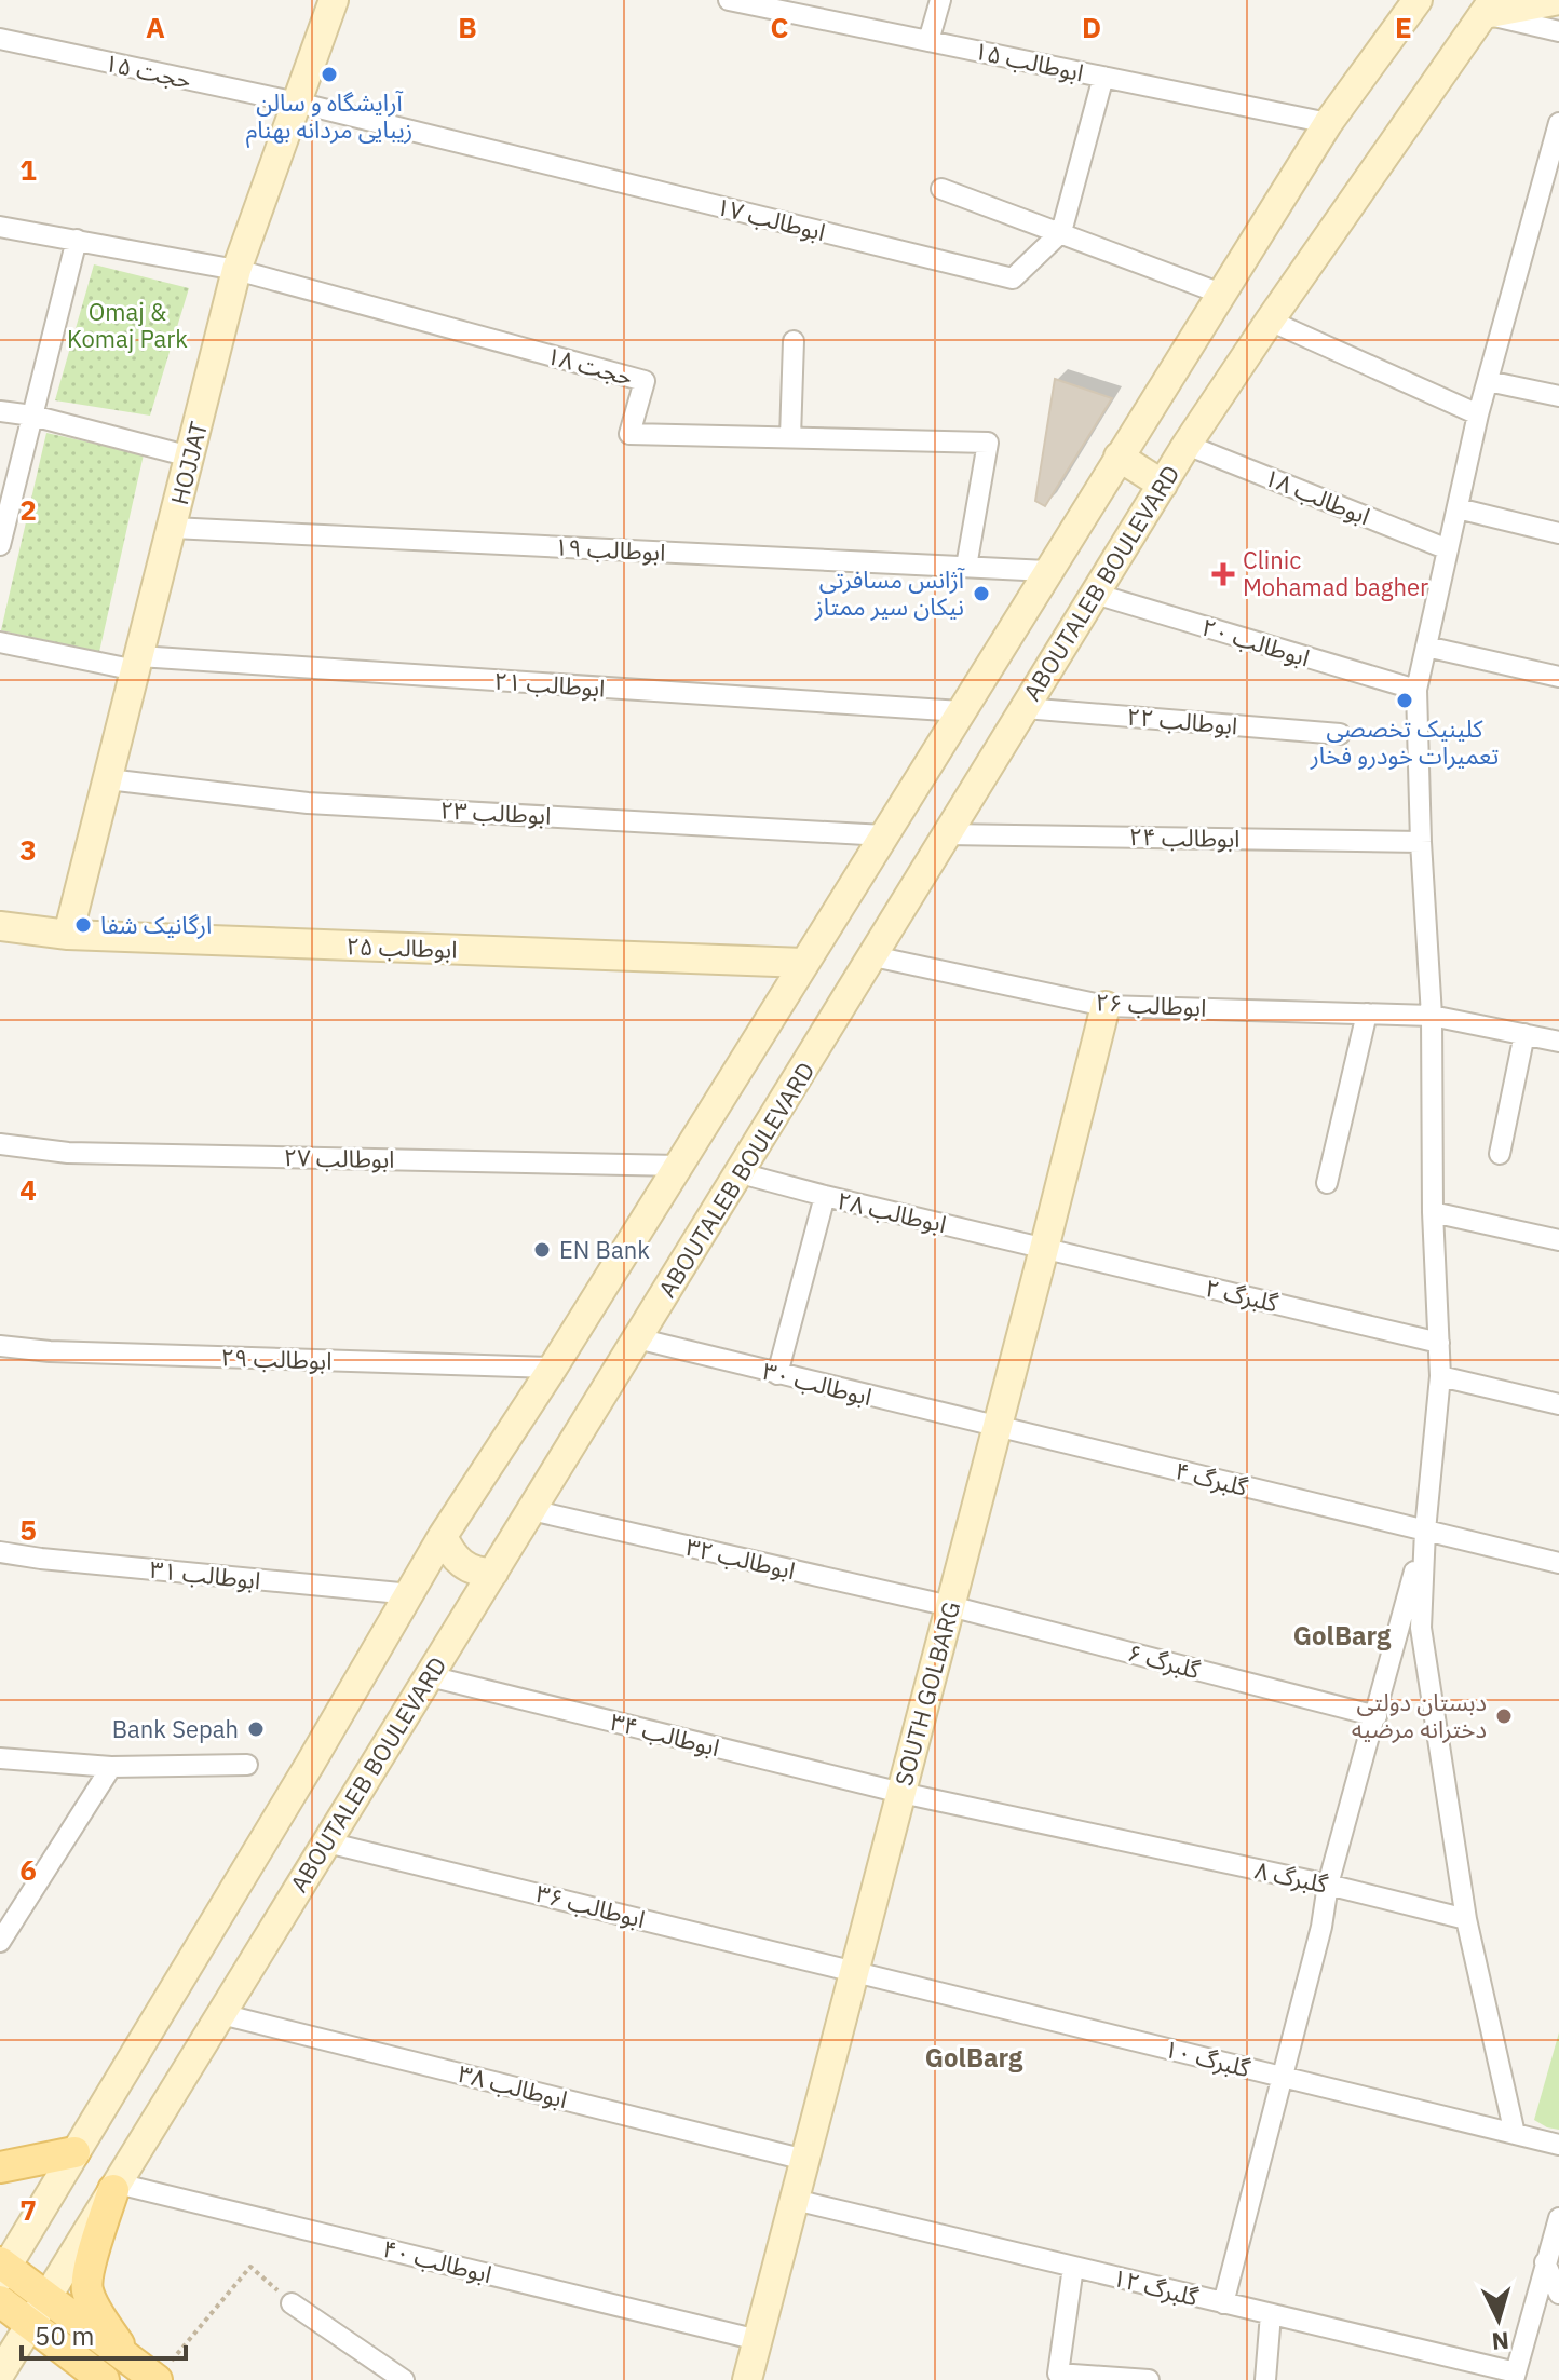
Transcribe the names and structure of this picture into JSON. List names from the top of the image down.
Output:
{
  "streets": {
    "main road": [
      "HOJJAT",
      "ABOUTALEB BOULEVARD",
      "ابوطالب ۲۵",
      "SOUTH GOLBARG"
    ],
    "street": [
      "ابوطالب ۱۵",
      "حجت ۱۵",
      "ابوطالب ۱۷",
      "حجت ۱۸",
      "ابوطالب ۱۸",
      "ابوطالب ۱۹",
      "ابوطالب ۲۰",
      "ابوطالب ۲۱",
      "ابوطالب ۲۲",
      "ابوطالب ۲۳",
      "ابوطالب ۲۴",
      "ابوطالب ۲۶",
      "ابوطالب ۲۷",
      "ابوطالب ۲۸",
      "گلبرگ ۲",
      "ابوطالب ۲۹",
      "ابوطالب ۳۰",
      "گلبرگ ۴",
      "ابوطالب ۳۲",
      "ابوطالب ۳۱",
      "گلبرگ ۶",
      "ابوطالب ۳۴",
      "گلبرگ ۸",
      "ابوطالب ۳۶",
      "گلبرگ ۱۰",
      "ابوطالب ۳۸",
      "ابوطالب ۴۰",
      "گلبرگ ۱۲"
    ]
  },
  "crossings": [
    ["حجت ۱۵", "ابوطالب ۱۷"],
    ["حجت ۱۵", "HOJJAT"],
    ["ابوطالب ۱۷", "HOJJAT"],
    ["حجت ۱۸", "HOJJAT"],
    ["حجت ۱۸", "ابوطالب ۱۹"],
    ["HOJJAT", "ابوطالب ۱۹"],
    ["HOJJAT", "ابوطالب ۲۱"],
    ["HOJJAT", "ابوطالب ۲۳"],
    ["HOJJAT", "ابوطالب ۲۵"],
    ["ابوطالب ۱۸", "ABOUTALEB BOULEVARD"],
    ["ABOUTALEB BOULEVARD", "ابوطالب ۲۰"],
    ["ABOUTALEB BOULEVARD", "ابوطالب ۲۲"],
    ["ABOUTALEB BOULEVARD", "ابوطالب ۲۴"],
    ["ABOUTALEB BOULEVARD", "ابوطالب ۲۶"],
    ["ABOUTALEB BOULEVARD", "ابوطالب ۲۸"],
    ["ABOUTALEB BOULEVARD", "ابوطالب ۳۰"],
    ["ABOUTALEB BOULEVARD", "ابوطالب ۳۲"],
    ["ABOUTALEB BOULEVARD", "ابوطالب ۳۴"],
    ["ABOUTALEB BOULEVARD", "ابوطالب ۳۶"],
    ["ABOUTALEB BOULEVARD", "ابوطالب ۳۸"],
    ["ABOUTALEB BOULEVARD", "ابوطالب ۴۰"],
    ["ابوطالب ۲۶", "SOUTH GOLBARG"],
    ["ابوطالب ۲۸", "گلبرگ ۲"],
    ["ابوطالب ۲۸", "SOUTH GOLBARG"],
    ["گلبرگ ۲", "SOUTH GOLBARG"],
    ["ابوطالب ۳۰", "گلبرگ ۴"],
    ["ابوطالب ۳۰", "SOUTH GOLBARG"],
    ["گلبرگ ۴", "SOUTH GOLBARG"],
    ["ابوطالب ۳۲", "گلبرگ ۶"],
    ["ابوطالب ۳۲", "SOUTH GOLBARG"],
    ["گلبرگ ۶", "SOUTH GOLBARG"],
    ["SOUTH GOLBARG", "ابوطالب ۳۴"],
    ["SOUTH GOLBARG", "گلبرگ ۸"],
    ["SOUTH GOLBARG", "ابوطالب ۳۶"],
    ["SOUTH GOLBARG", "گلبرگ ۱۰"],
    ["SOUTH GOLBARG", "ابوطالب ۳۸"],
    ["SOUTH GOLBARG", "ابوطالب ۴۰"],
    ["SOUTH GOLBARG", "گلبرگ ۱۲"],
    ["ابوطالب ۳۴", "گلبرگ ۸"],
    ["ابوطالب ۳۶", "گلبرگ ۱۰"]
  ],
  "districts": ["GolBarg", "GolBarg"],
  "parks": ["Omaj & Komaj Park"],
  "places": {
    "other": [
      "آرایشگاه و سالن زیبایی مردانه بهنام",
      "آژانس مسافرتی نیکان سیر ممتاز",
      "کلینیک تخصصی تعمیرات خودرو فخار",
      "ارگانیک شفا",
      "EN Bank",
      "دبستان دولتی دخترانه مرضیه",
      "Bank Sepah"
    ],
    "health": ["Clinic Mohamad bagher"]
  },
  "scale_bar": "50 m",
  "north": "bottom",
  "grid": {
    "columns": [
      "A",
      "B",
      "C",
      "D",
      "E"
    ],
    "rows": [
      "1",
      "2",
      "3",
      "4",
      "5",
      "6",
      "7"
    ]
  }
}
